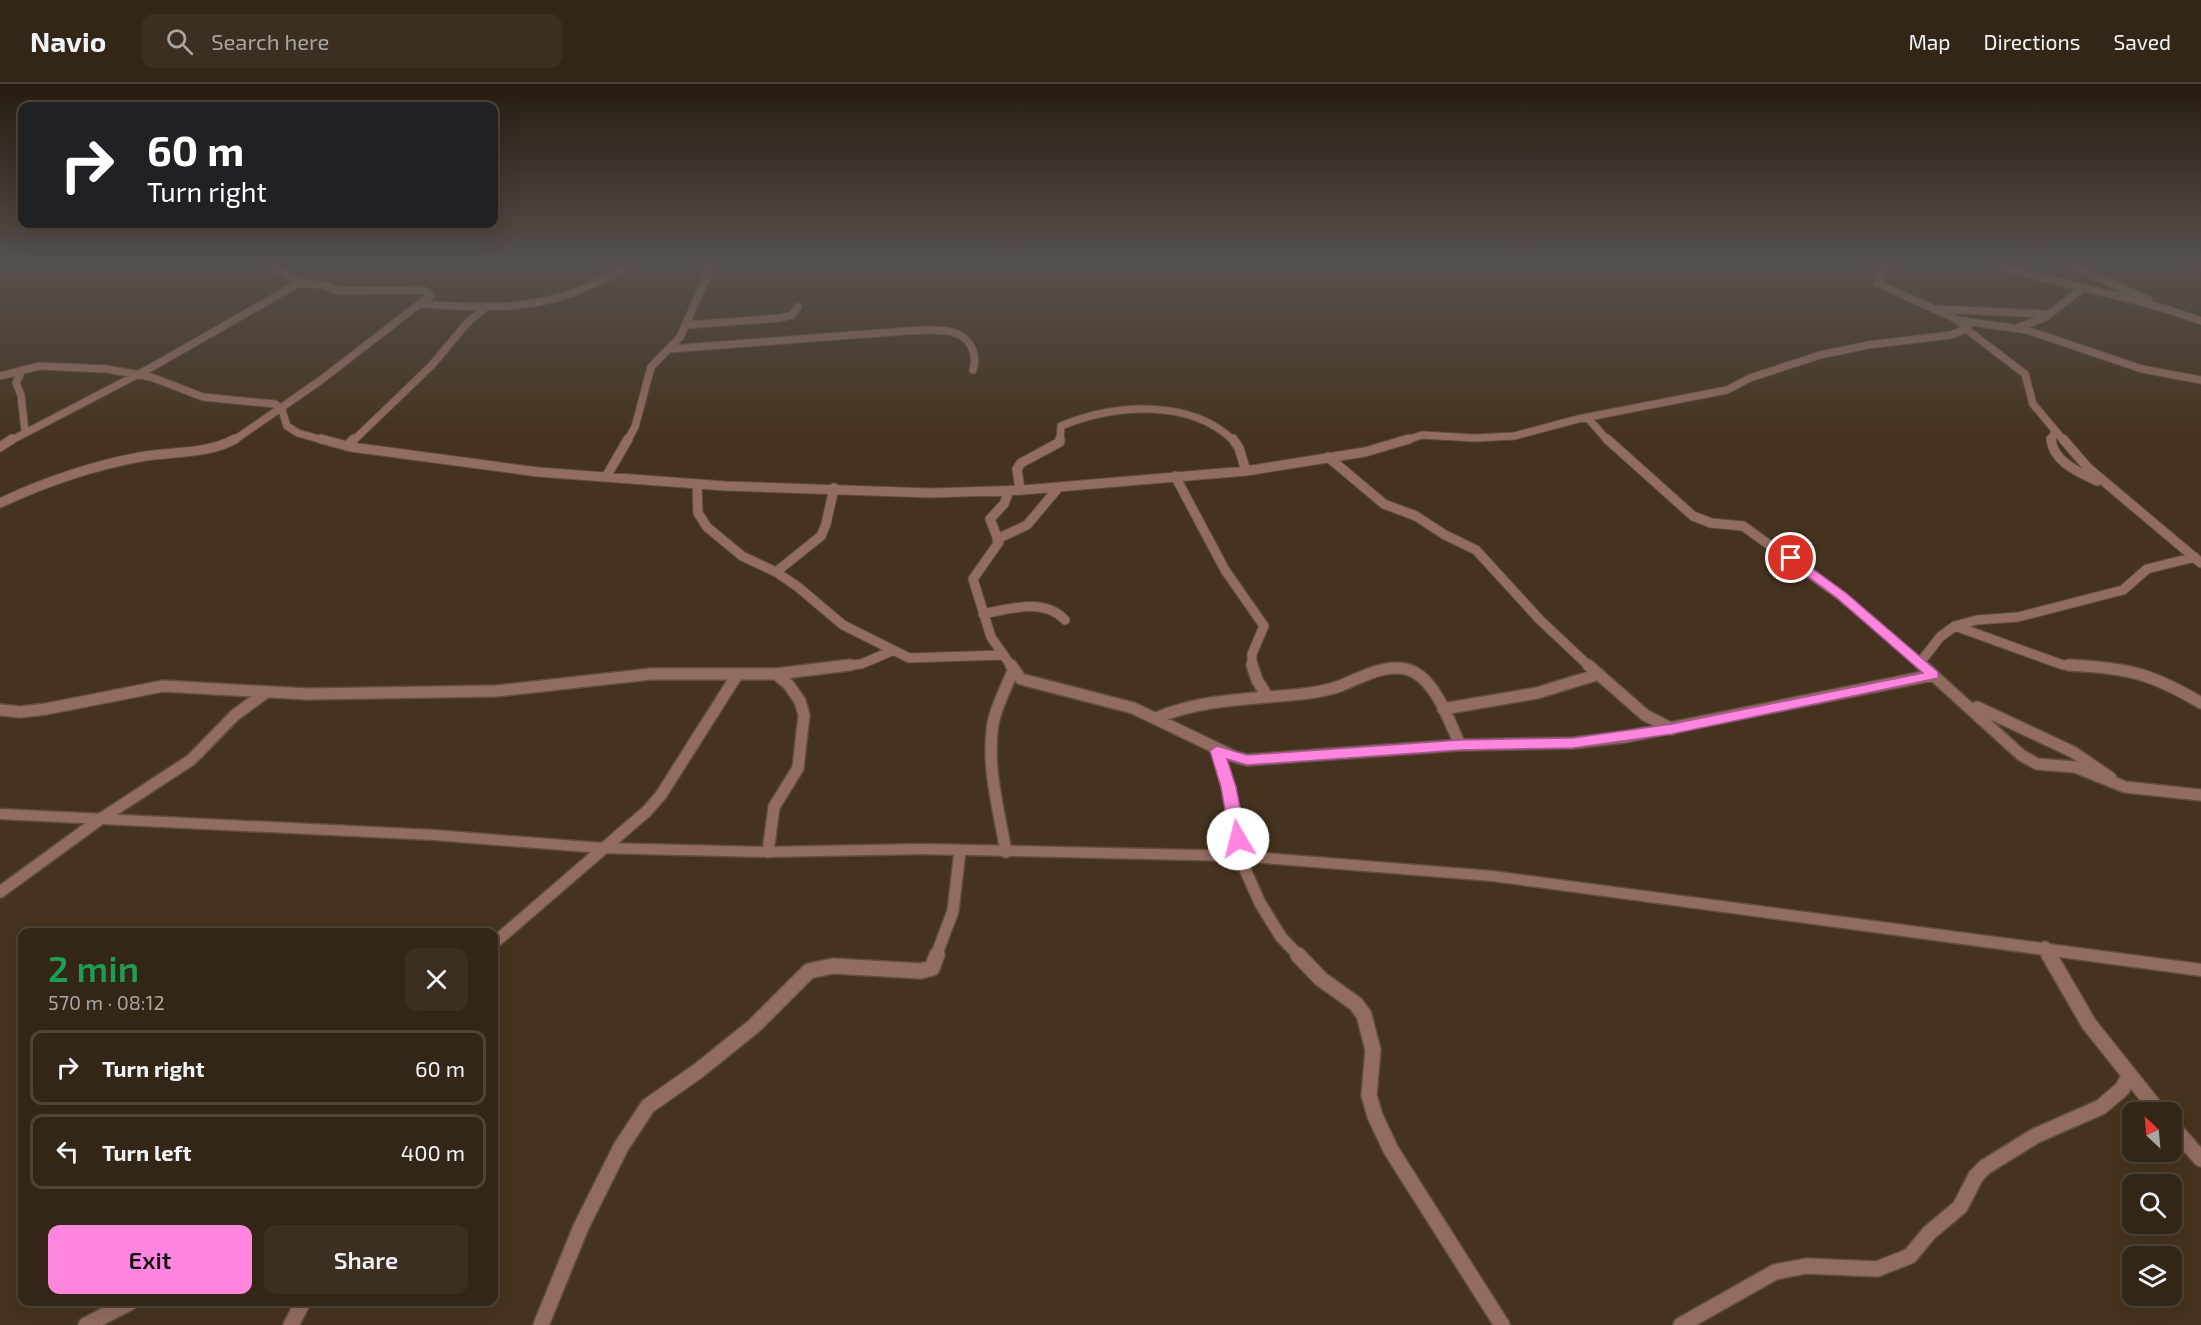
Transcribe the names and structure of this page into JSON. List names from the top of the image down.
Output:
{
  "north": "top left",
  "page": {
    "header": "Navio",
    "search": "Search here",
    "nav": ["Map", "Directions", "Saved"],
    "turn": ["60 m", "Turn right"],
    "heading": ["2 min", "570 m · 08:12"],
    "list": [
      {
        "name": "Turn right",
        "value": "60 m"
      },
      {
        "name": "Turn left",
        "value": "400 m"
      }
    ],
    "buttons": ["Exit", "Share"]
  }
}
